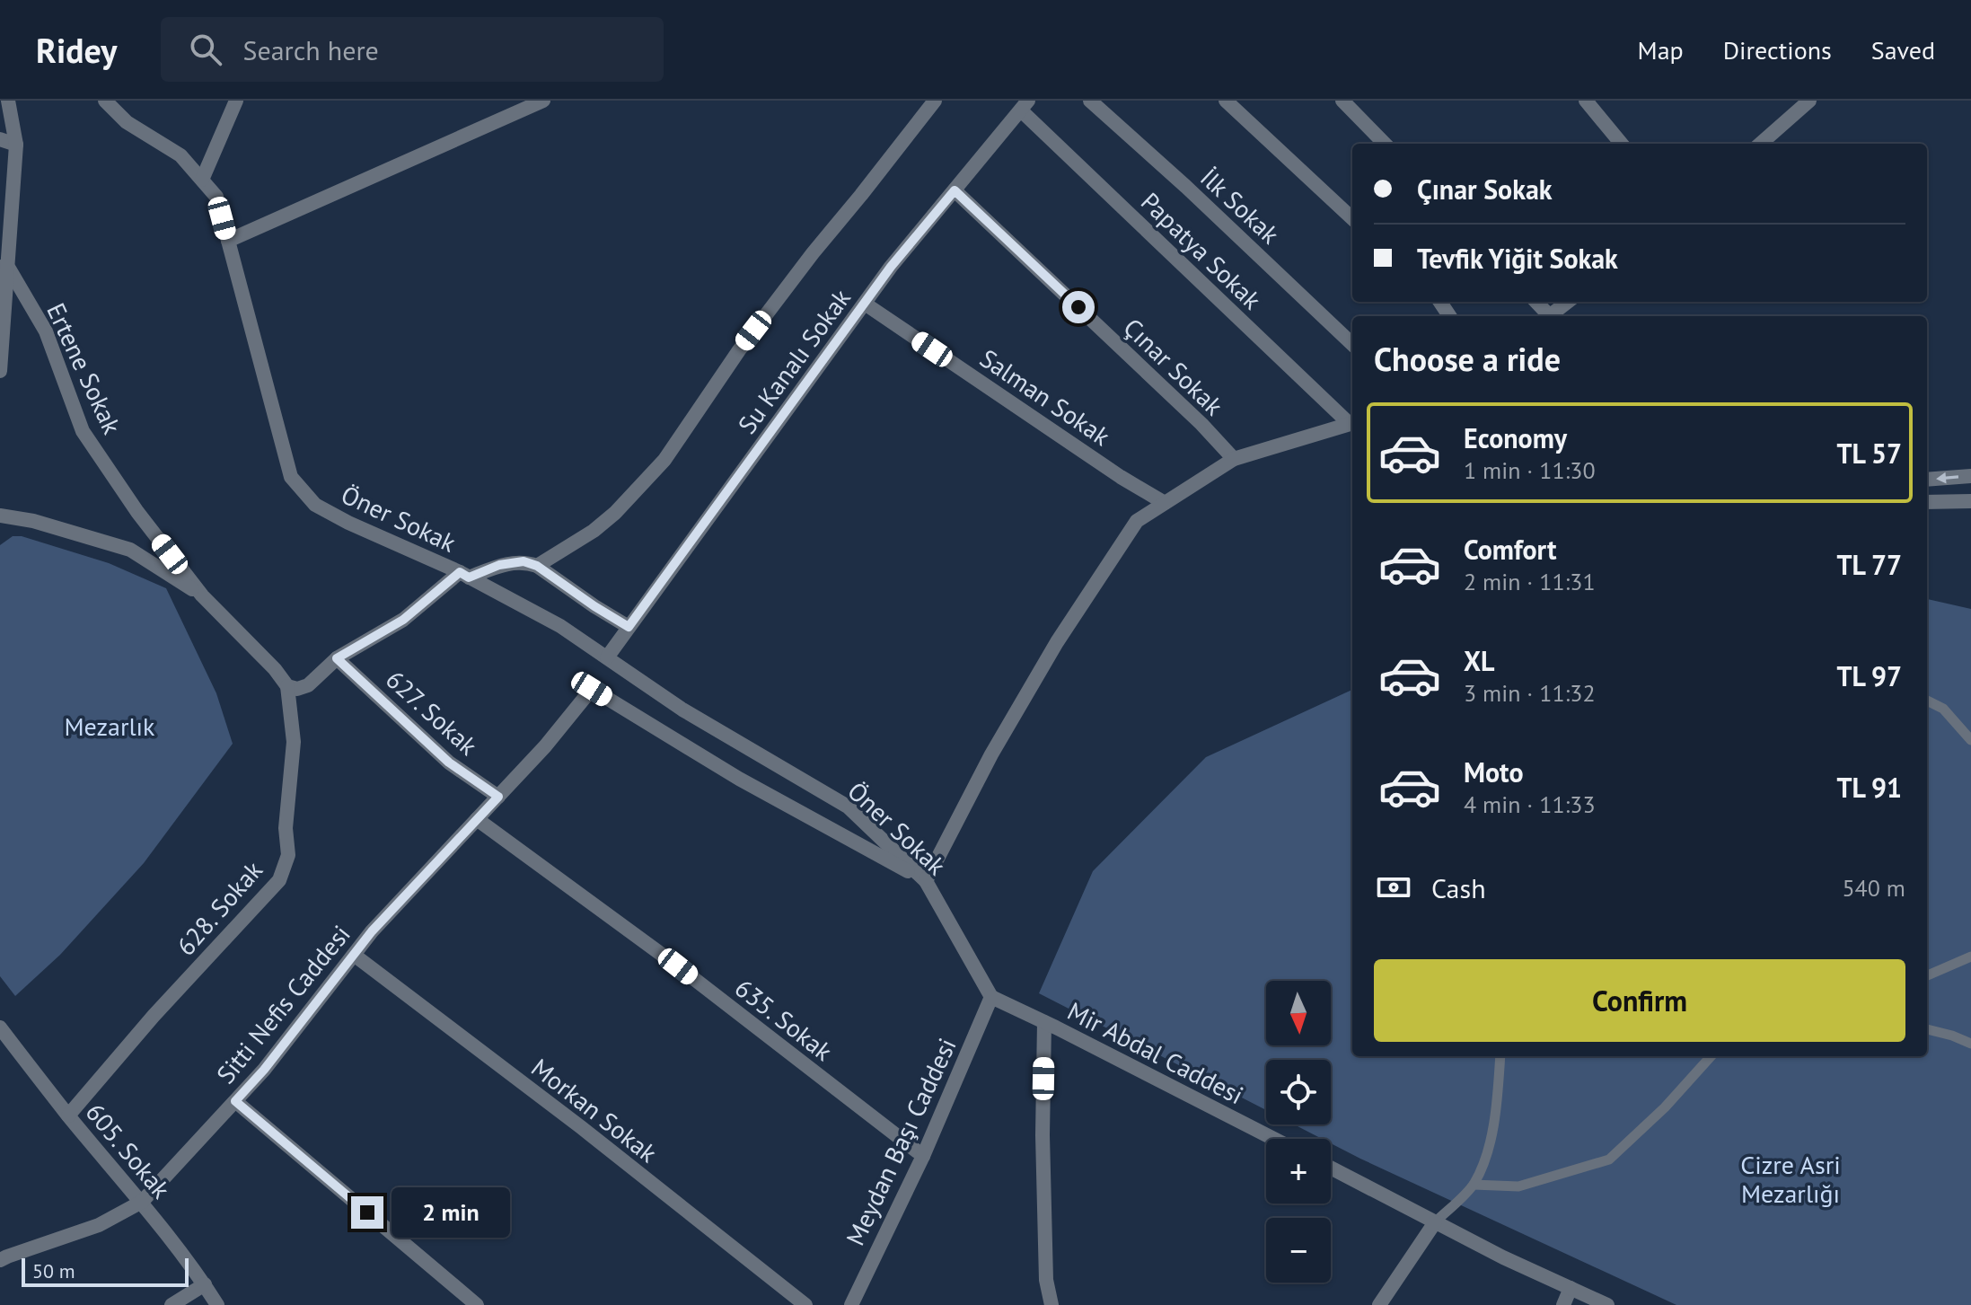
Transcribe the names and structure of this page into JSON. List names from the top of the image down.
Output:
{
  "streets": {
    "street": [
      "İlk Sokak",
      "Papatya Sokak",
      "Su Kanalı Sokak",
      "Çınar Sokak",
      "Ertene Sokak",
      "Salman Sokak",
      "Öner Sokak",
      "627. Sokak",
      "628. Sokak",
      "Sitti Nefis Caddesi",
      "635. Sokak",
      "Mir Abdal Caddesi",
      "Morkan Sokak",
      "Meydan Başı Caddesi",
      "605. Sokak"
    ]
  },
  "crossings": [
    ["Papatya Sokak", "Su Kanalı Sokak"],
    ["Su Kanalı Sokak", "Çınar Sokak"],
    ["Su Kanalı Sokak", "Salman Sokak"],
    ["Su Kanalı Sokak", "Öner Sokak"],
    ["Ertene Sokak", "628. Sokak"],
    ["Öner Sokak", "Sitti Nefis Caddesi"],
    ["Öner Sokak", "Mir Abdal Caddesi"],
    ["Öner Sokak", "Meydan Başı Caddesi"],
    ["627. Sokak", "Sitti Nefis Caddesi"],
    ["628. Sokak", "605. Sokak"],
    ["Sitti Nefis Caddesi", "635. Sokak"],
    ["Sitti Nefis Caddesi", "Morkan Sokak"],
    ["Sitti Nefis Caddesi", "605. Sokak"],
    ["635. Sokak", "Meydan Başı Caddesi"],
    ["Mir Abdal Caddesi", "Meydan Başı Caddesi"]
  ],
  "parks": ["Mezarlık", "Cizre Asri Mezarlığı"],
  "scale_bar": "50 m",
  "north": "bottom",
  "page": {
    "header": "Ridey",
    "search": "Search here",
    "nav": ["Map", "Directions", "Saved"],
    "banner": ["Çınar Sokak", "Tevfik Yiğit Sokak"],
    "heading": "Choose a ride",
    "list": [
      {
        "name": "Economy",
        "note": "1 min · 11:30",
        "value": "TL 57"
      },
      {
        "name": "Comfort",
        "note": "2 min · 11:31",
        "value": "TL 77"
      },
      {
        "name": "XL",
        "note": "3 min · 11:32",
        "value": "TL 97"
      },
      {
        "name": "Moto",
        "note": "4 min · 11:33",
        "value": "TL 91"
      }
    ],
    "pay": ["Cash", "540 m"],
    "buttons": "Confirm",
    "map_buttons": ["+", "−"],
    "bubble": "2 min",
    "scale": "50 m"
  }
}
